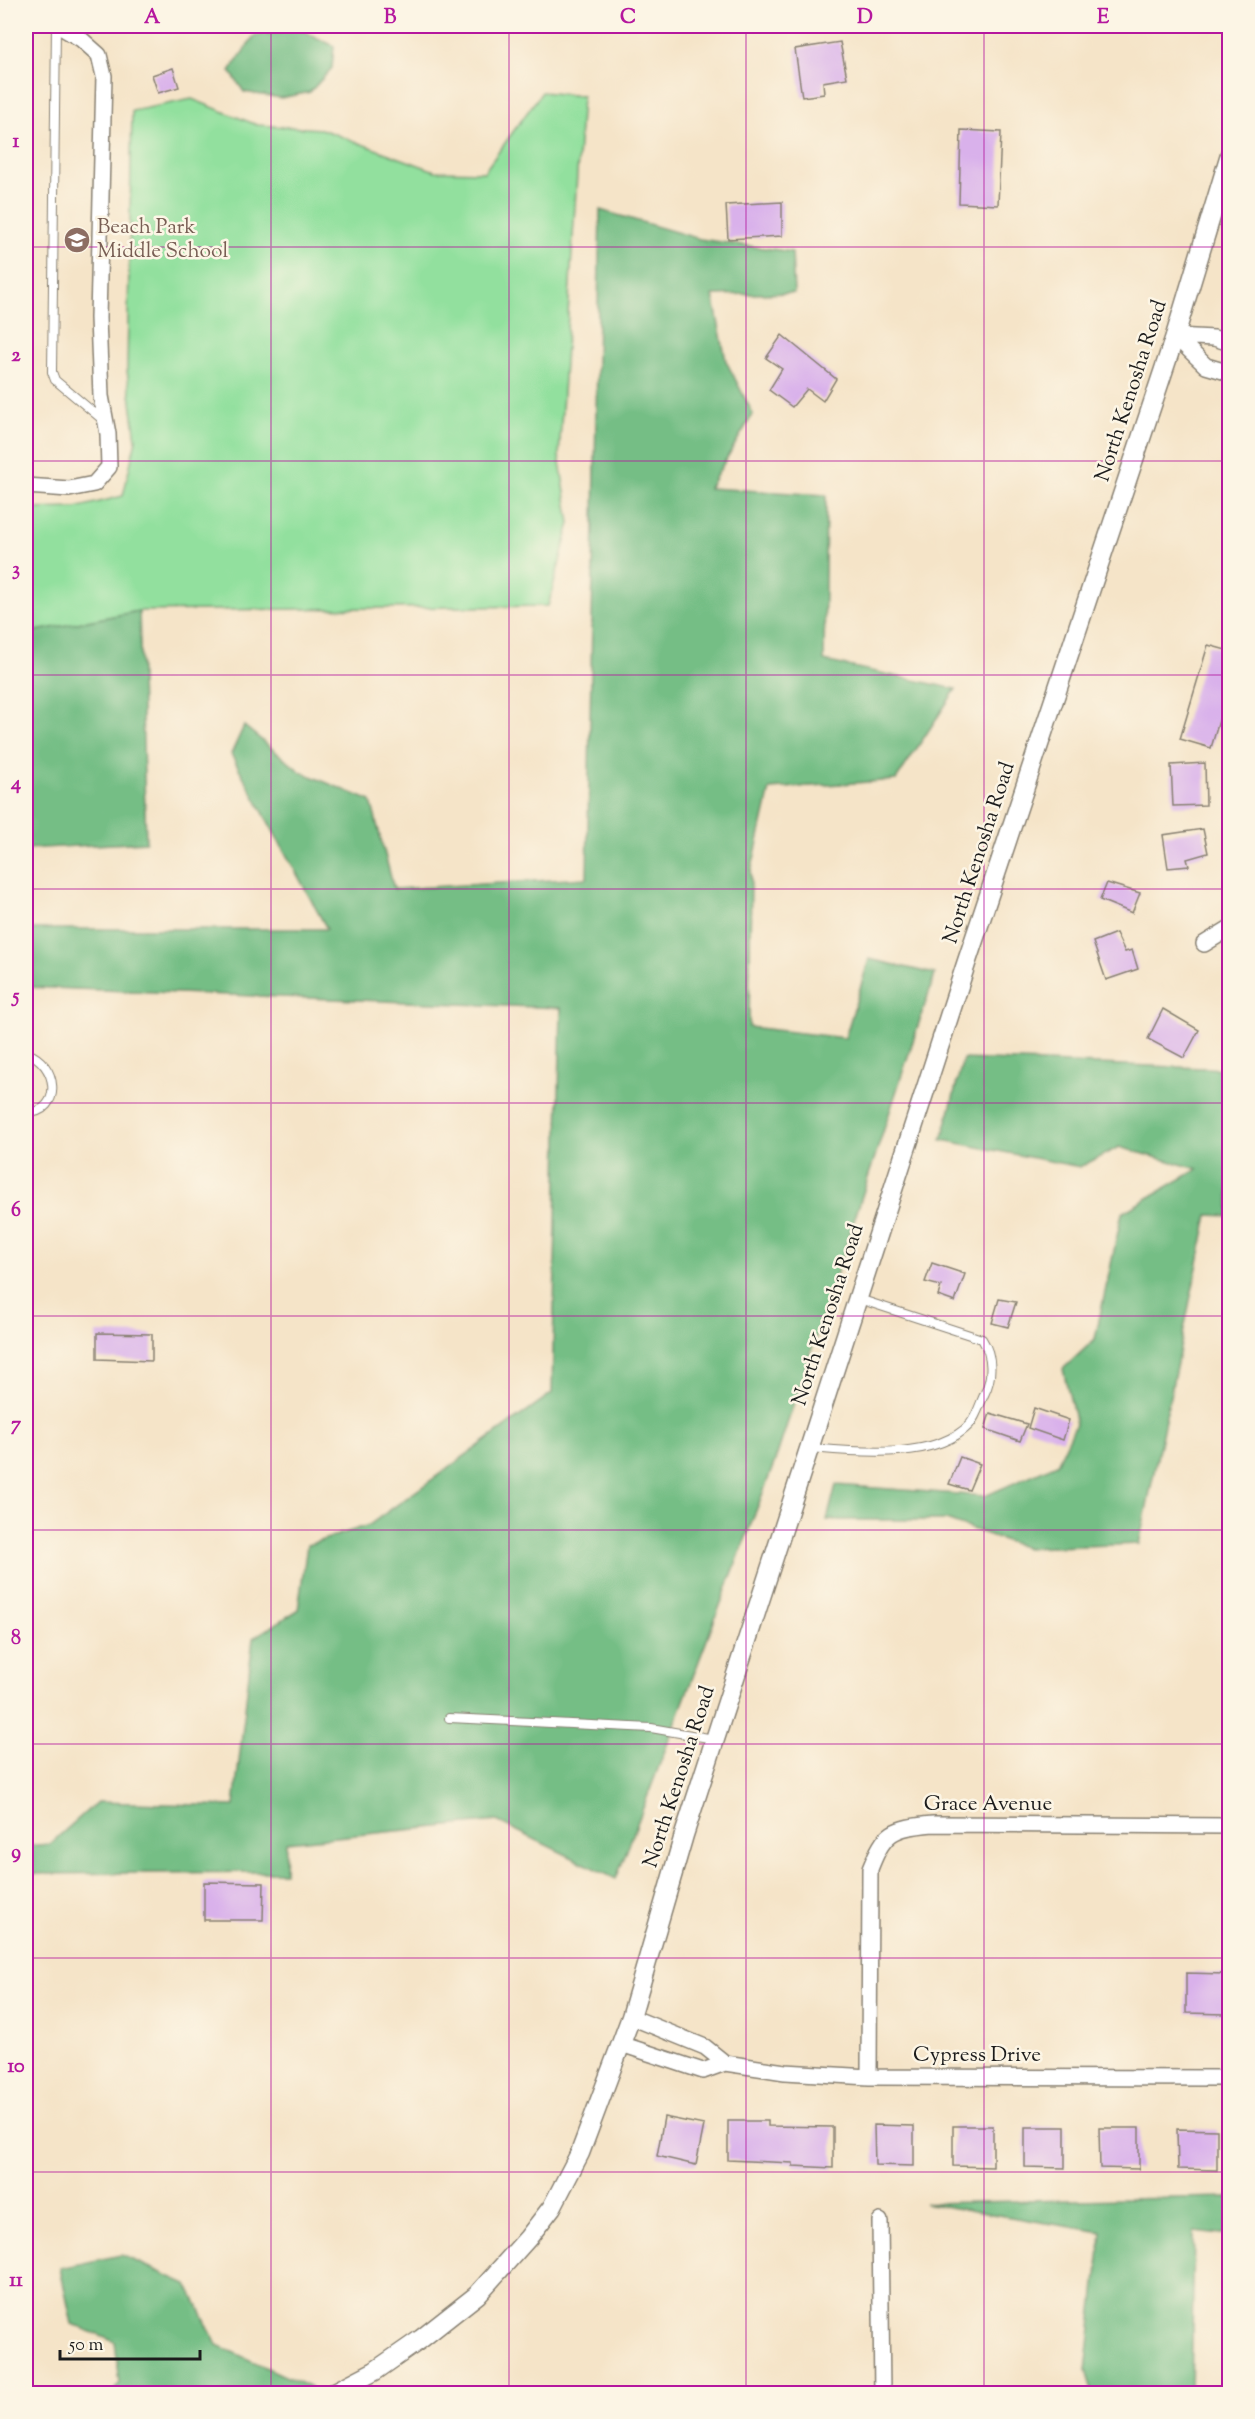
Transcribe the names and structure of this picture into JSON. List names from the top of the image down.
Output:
{
  "streets": {
    "street": ["North Kenosha Road", "Grace Avenue", "Cypress Drive"]
  },
  "crossings": [
    ["North Kenosha Road", "Cypress Drive"],
    ["Grace Avenue", "Cypress Drive"]
  ],
  "places": {
    "school or university": ["Beach Park Middle School"]
  },
  "scale_bar": "50 m",
  "grid": {
    "columns": [
      "A",
      "B",
      "C",
      "D",
      "E"
    ],
    "rows": [
      "1",
      "2",
      "3",
      "4",
      "5",
      "6",
      "7",
      "8",
      "9",
      "10",
      "11"
    ]
  }
}
